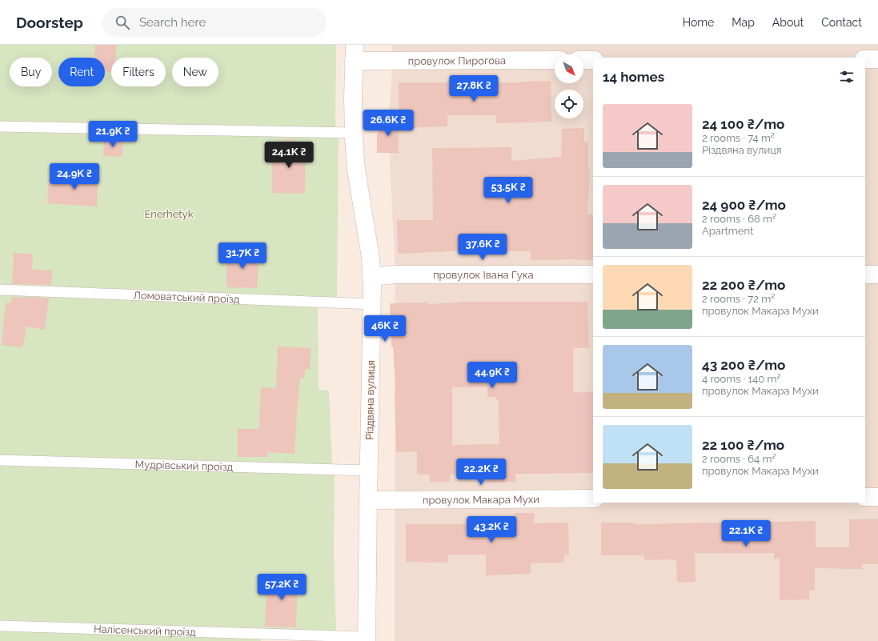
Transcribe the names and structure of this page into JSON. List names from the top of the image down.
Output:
{
  "streets": {
    "street": [
      "провулок Пирогова",
      "провулок Івана Гука",
      "Різдвяна вулиця",
      "провулок Макара Мухи"
    ],
    "lane": ["Ломоватський проїзд", "Мудрівський проїзд", "Налісенський проїзд"]
  },
  "crossings": [
    ["провулок Пирогова", "Різдвяна вулиця"],
    ["провулок Івана Гука", "Різдвяна вулиця"],
    ["Ломоватський проїзд", "Різдвяна вулиця"],
    ["Різдвяна вулиця", "Мудрівський проїзд"],
    ["Різдвяна вулиця", "провулок Макара Мухи"],
    ["Різдвяна вулиця", "Налісенський проїзд"]
  ],
  "parks": ["Enerhetyk"],
  "north": "bottom right",
  "page": {
    "header": "Doorstep",
    "search": "Search here",
    "nav": [
      "Home",
      "Map",
      "About",
      "Contact"
    ],
    "chip": [
      "Buy",
      "Rent",
      "Filters",
      "New"
    ],
    "heading": "14 homes",
    "price": [
      "27.8K ₴",
      "26.6K ₴",
      "21.9K ₴",
      "24.1K ₴",
      "24.9K ₴",
      "53.5K ₴",
      "37.6K ₴",
      "31.7K ₴",
      "46K ₴",
      "44.9K ₴",
      "22.2K ₴",
      "43.2K ₴",
      "22.1K ₴",
      "57.2K ₴"
    ],
    "list": [
      {
        "name": "24 100 ₴/mo",
        "note": "2 rooms · 74 m² · Різдвяна вулиця"
      },
      {
        "name": "24 900 ₴/mo",
        "note": "2 rooms · 68 m² · Apartment"
      },
      {
        "name": "22 200 ₴/mo",
        "note": "2 rooms · 72 m² · провулок Макара Мухи"
      },
      {
        "name": "43 200 ₴/mo",
        "note": "4 rooms · 140 m² · провулок Макара Мухи"
      },
      {
        "name": "22 100 ₴/mo",
        "note": "2 rooms · 64 m² · провулок Макара Мухи"
      }
    ]
  }
}
